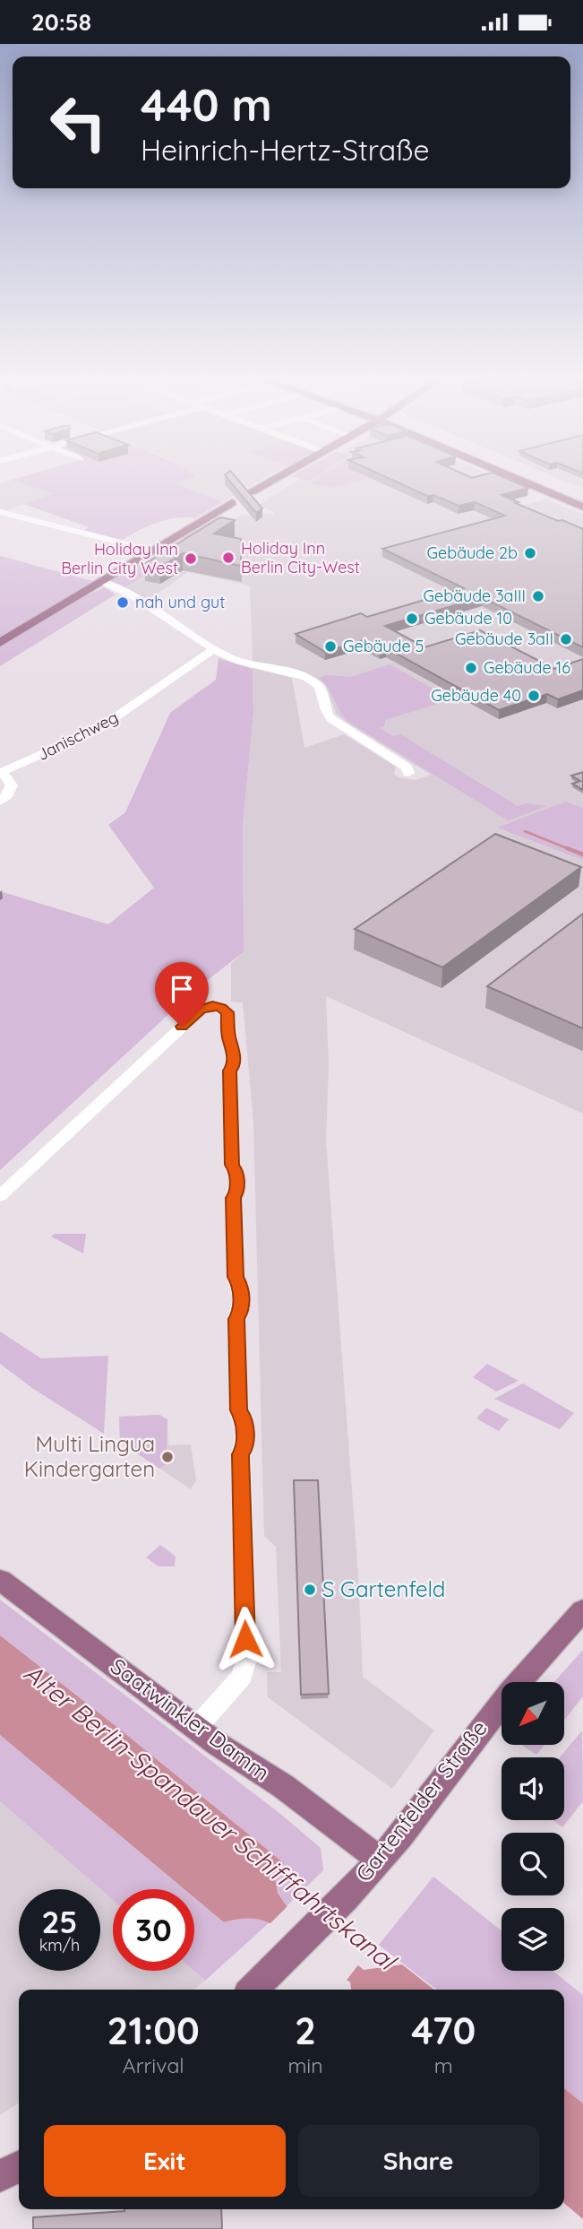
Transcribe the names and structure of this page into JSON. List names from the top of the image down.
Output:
{
  "streets": {
    "main road": ["Saatwinkler Damm", "Gartenfelder Straße"],
    "street": ["Janischweg"]
  },
  "crossings": [
    ["Saatwinkler Damm", "Gartenfelder Straße"]
  ],
  "water": ["Alter Berlin-Spandauer Schifffahrtskanal"],
  "places": [
    "Gebäude 2b",
    "Holiday Inn Berlin City-West",
    "Holiday Inn Berlin City West",
    "Gebäude 3aIII",
    "nah und gut",
    "Gebäude 10",
    "Gebäude 3aII",
    "Gebäude 5",
    "Gebäude 16",
    "Gebäude 40",
    "Multi Lingua Kindergarten",
    "S Gartenfeld"
  ],
  "north": "bottom left",
  "page": {
    "status": "20:58",
    "turn": ["440 m", "Heinrich-Hertz-Straße"],
    "speed": "25 km/h",
    "limit": "30",
    "eta": [
      "21:00",
      "Arrival",
      "2",
      "min",
      "470",
      "m"
    ],
    "buttons": ["Exit", "Share"]
  }
}
